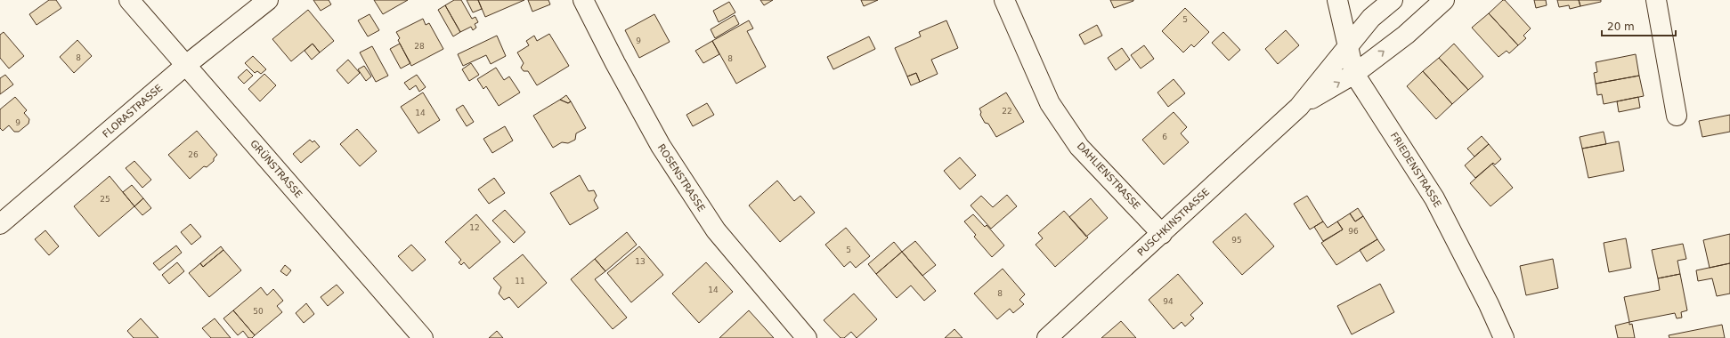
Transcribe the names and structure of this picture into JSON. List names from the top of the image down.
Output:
{
  "streets": {
    "street": [
      "FLORASTRASSE",
      "GRÜNSTRASSE",
      "FRIEDENSTRASSE",
      "DAHLIENSTRASSE",
      "ROSENSTRASSE",
      "PUSCHKINSTRASSE"
    ]
  },
  "crossings": [
    ["FLORASTRASSE", "GRÜNSTRASSE"],
    ["FRIEDENSTRASSE", "PUSCHKINSTRASSE"],
    ["DAHLIENSTRASSE", "PUSCHKINSTRASSE"]
  ],
  "house_numbers": [
    "5",
    "9",
    "28",
    "8",
    "8",
    "22",
    "14",
    "9",
    "6",
    "26",
    "25",
    "12",
    "96",
    "95",
    "5",
    "13",
    "11",
    "14",
    "8",
    "94",
    "50"
  ],
  "scale_bar": "20 m"
}
